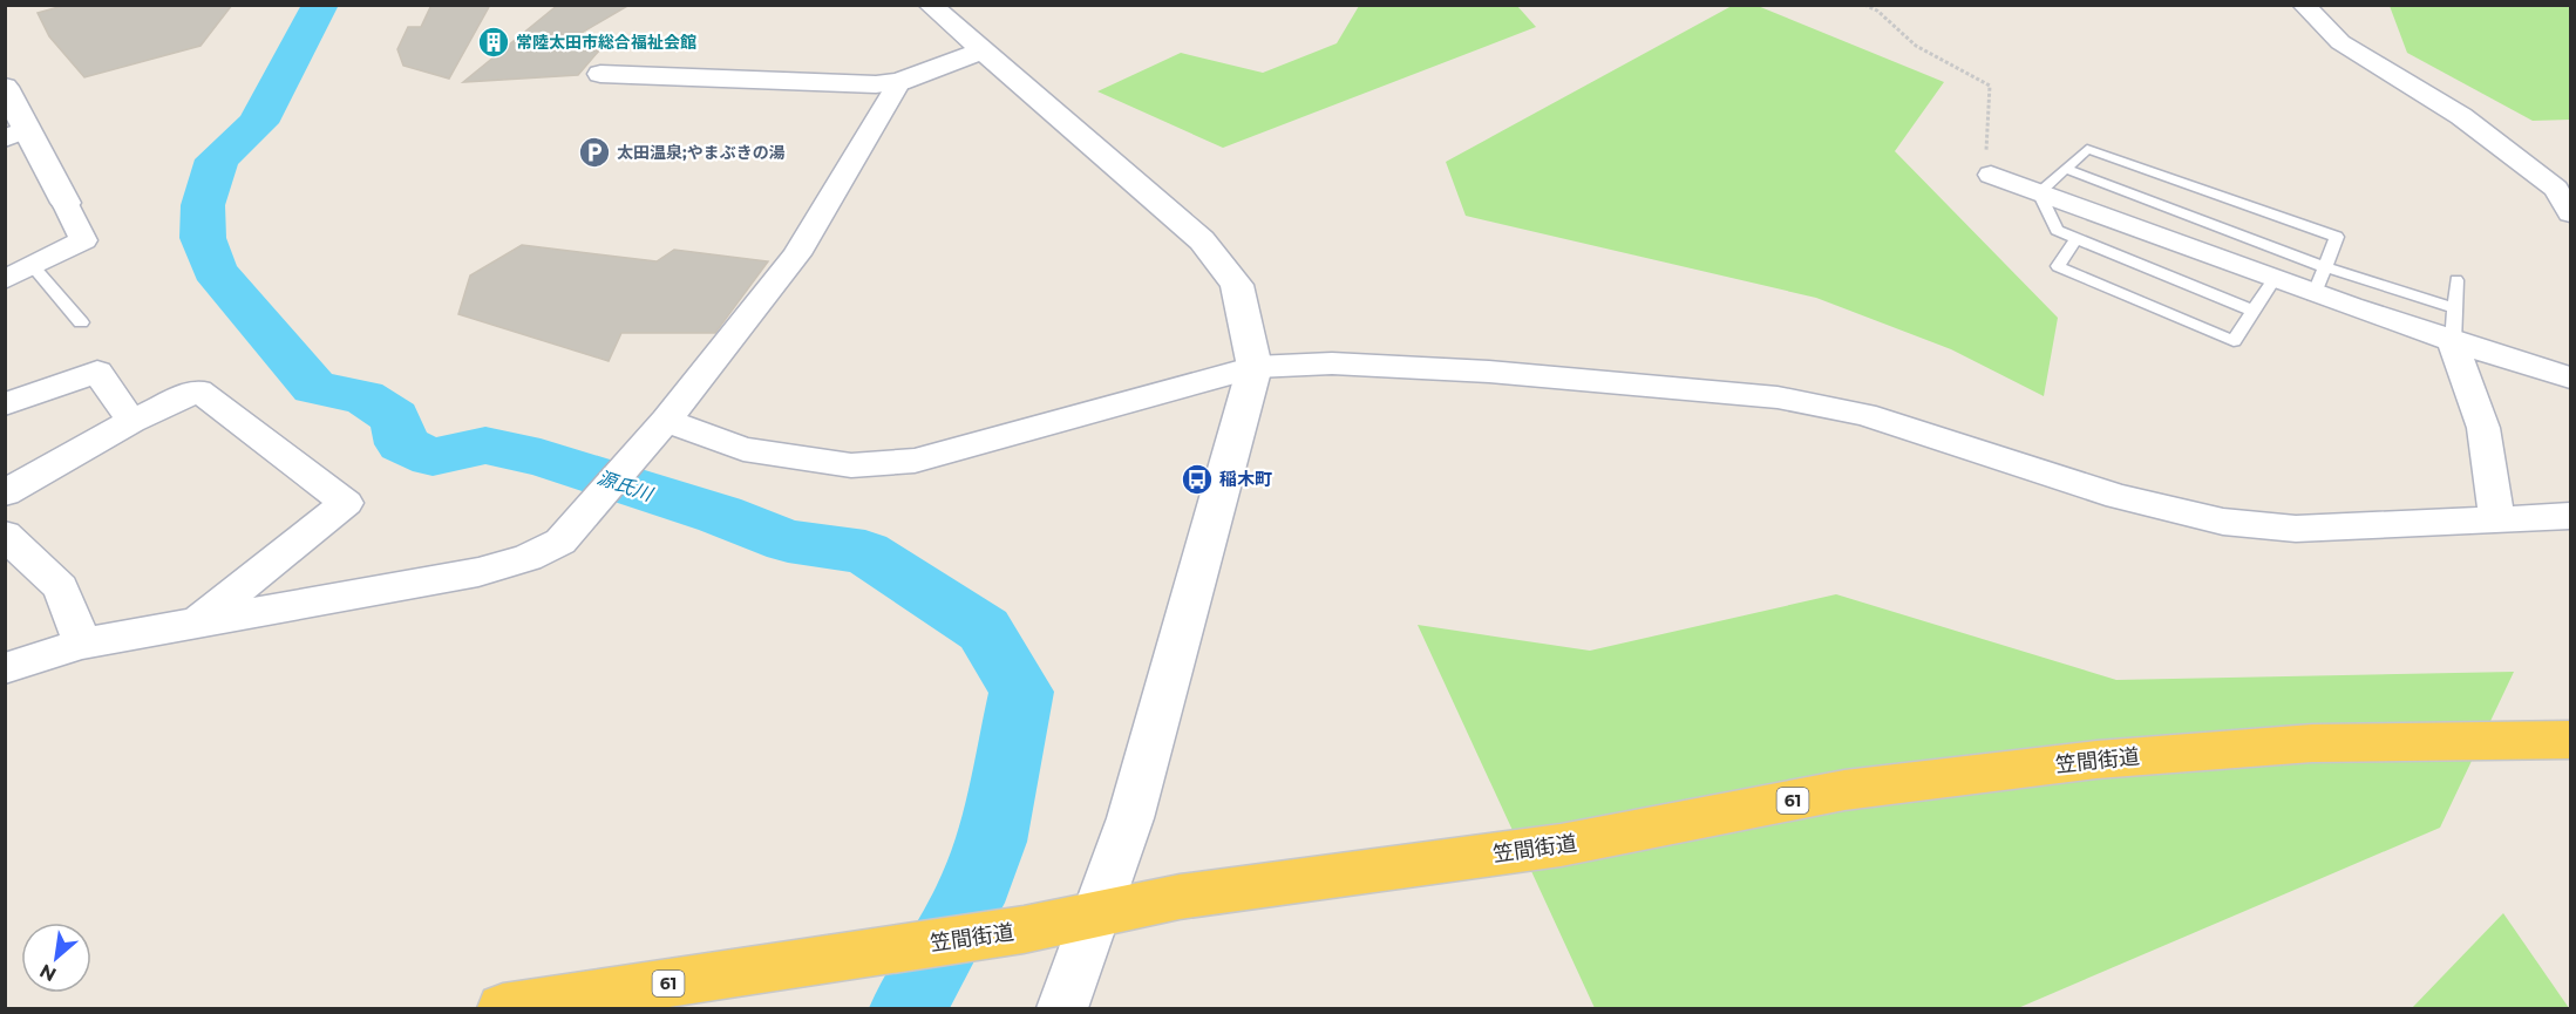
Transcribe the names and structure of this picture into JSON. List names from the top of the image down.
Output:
{
  "streets": {
    "main road": ["笠間街道", "61"]
  },
  "water": ["源氏川"],
  "places": {
    "building": ["常陸太田市総合福祉会館"],
    "parking": ["太田温泉;やまぶきの湯"],
    "bus stop": ["稲木町"]
  },
  "north": "bottom left"
}
